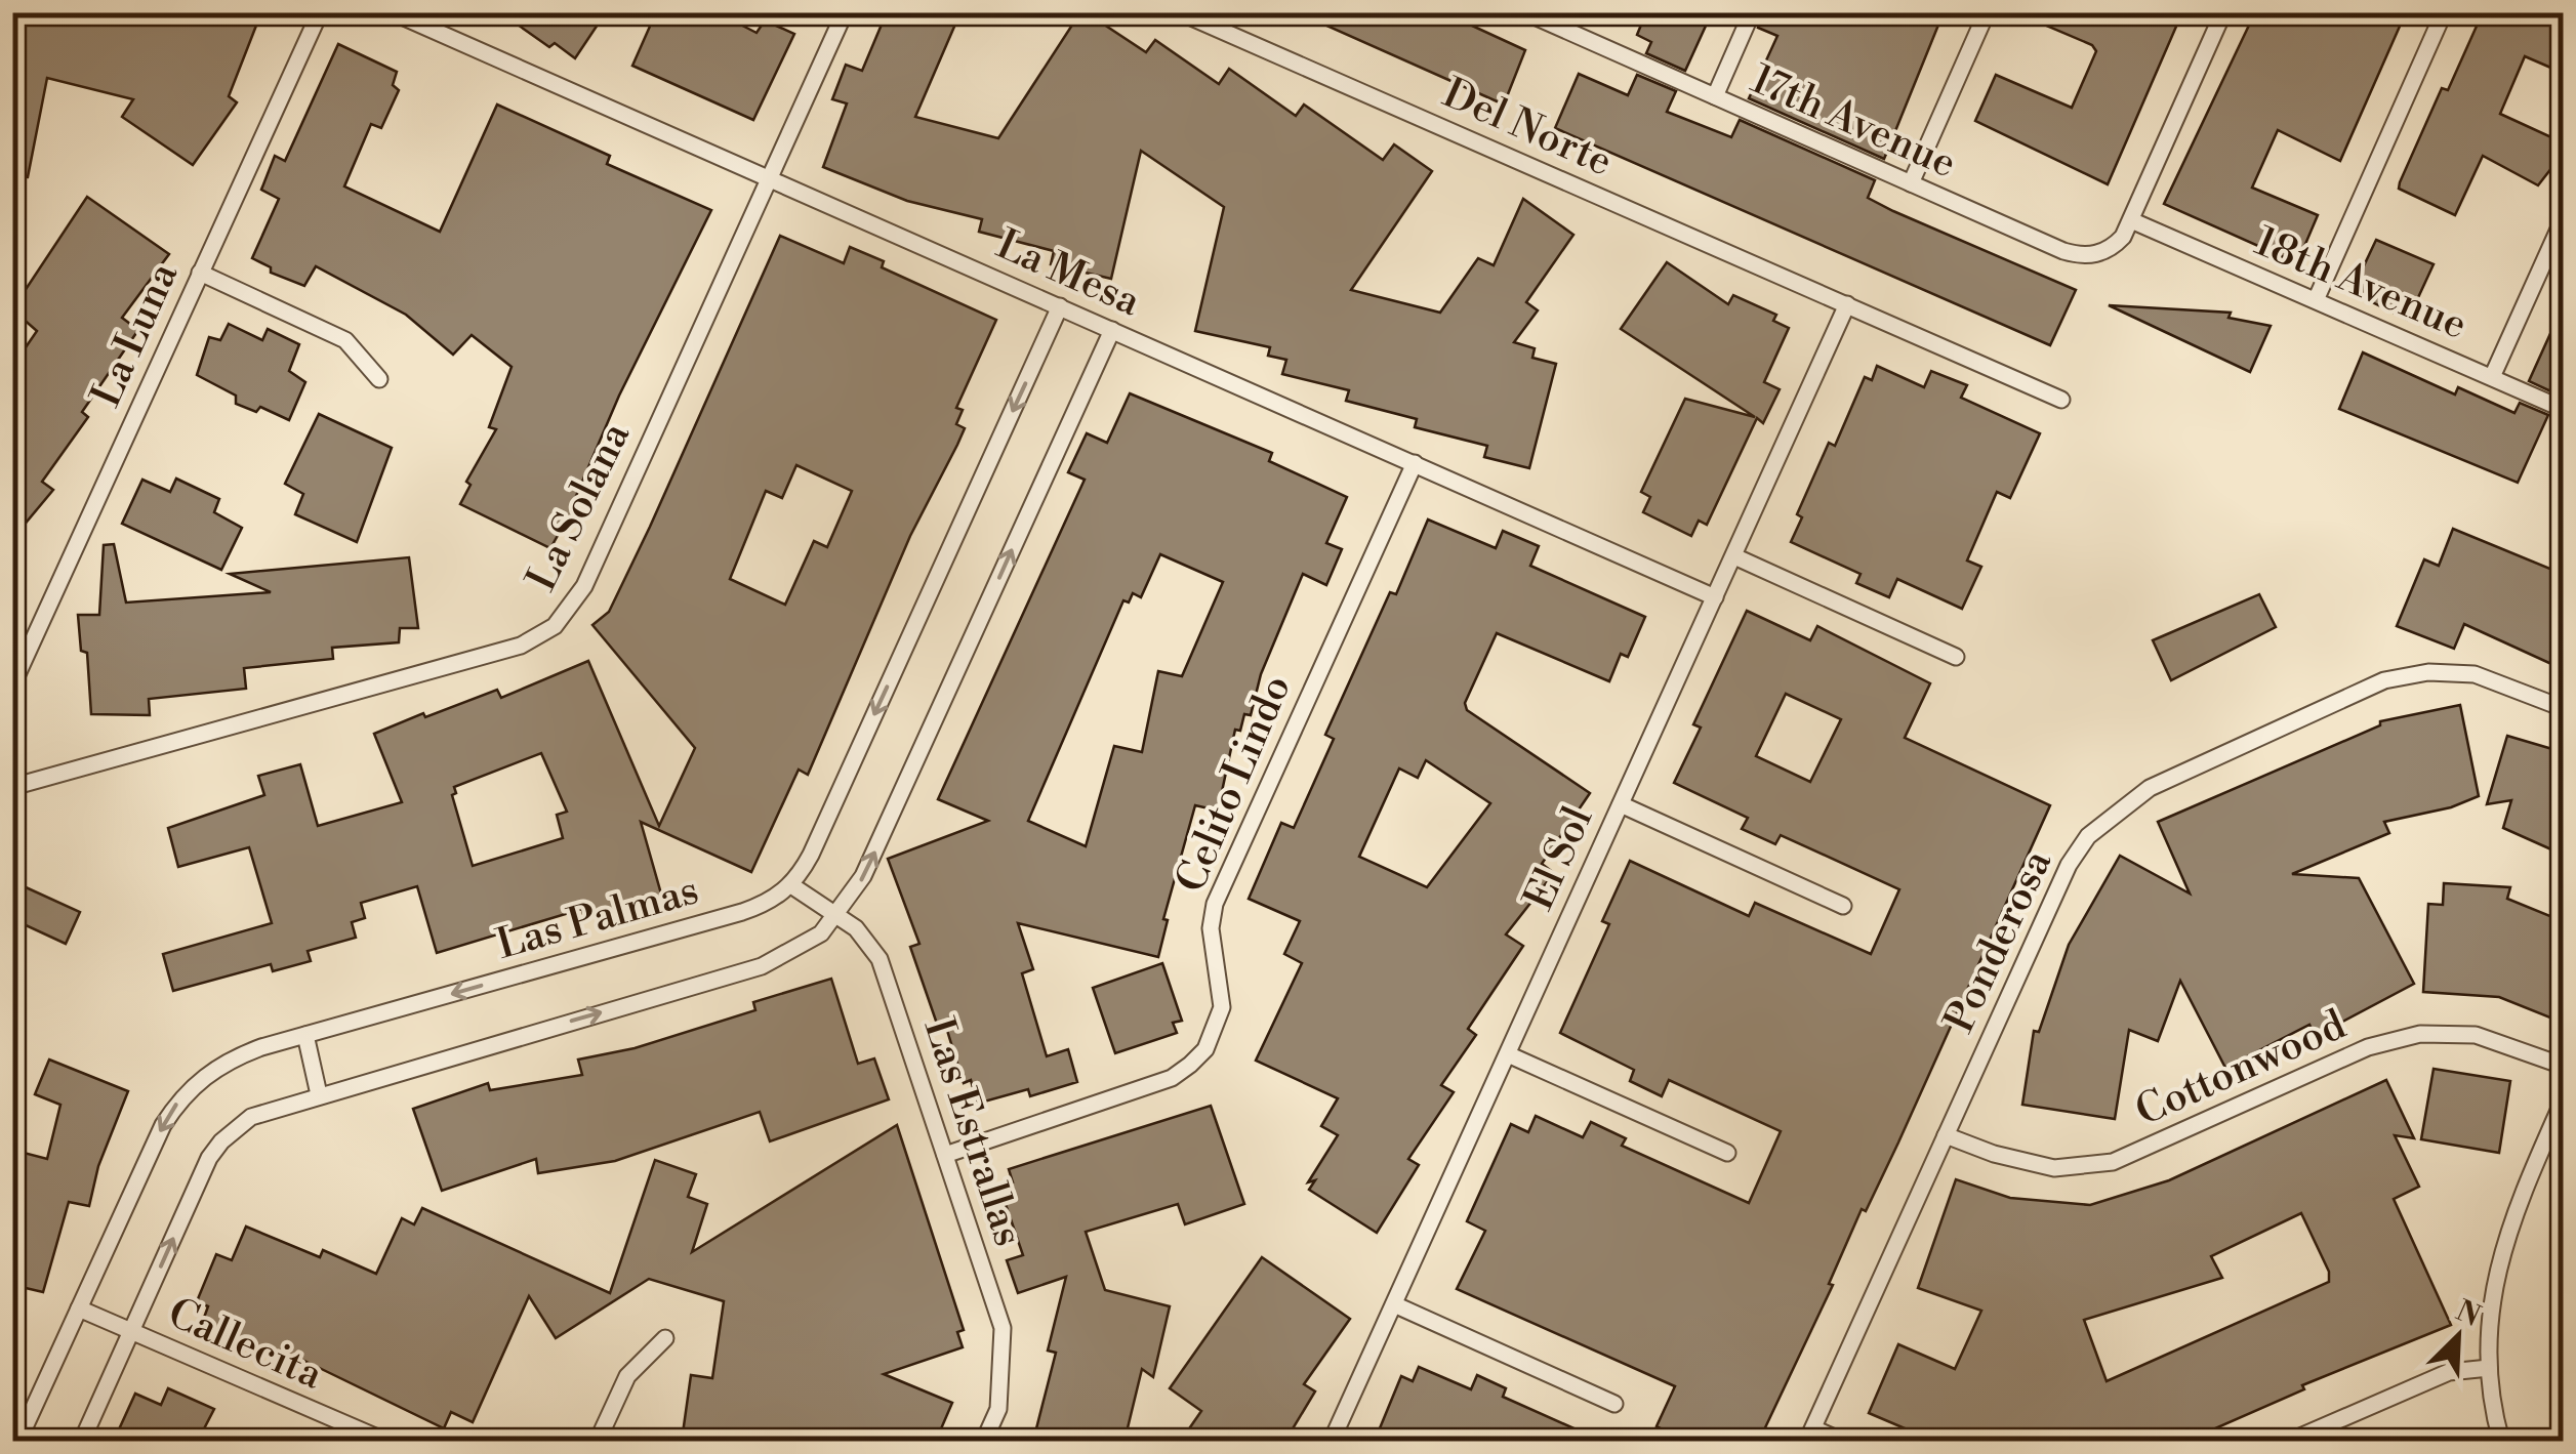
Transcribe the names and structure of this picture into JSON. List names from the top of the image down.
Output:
{
  "streets": {
    "lane": [
      "17th Avenue",
      "Del Norte",
      "La Mesa",
      "18th Avenue",
      "La Luna",
      "La Solana",
      "Celito Lindo",
      "El Sol",
      "Las Palmas",
      "Ponderosa",
      "Cottonwood",
      "Las Estrallas",
      "Callecita"
    ]
  },
  "crossings": [
    ["17th Avenue", "18th Avenue"],
    ["Del Norte", "El Sol"],
    ["La Mesa", "La Solana"],
    ["La Mesa", "Celito Lindo"],
    ["La Mesa", "El Sol"],
    ["Celito Lindo", "Las Estrallas"],
    ["Las Palmas", "Las Estrallas"],
    ["Las Palmas", "Callecita"],
    ["Ponderosa", "Cottonwood"]
  ],
  "north": "top right"
}
